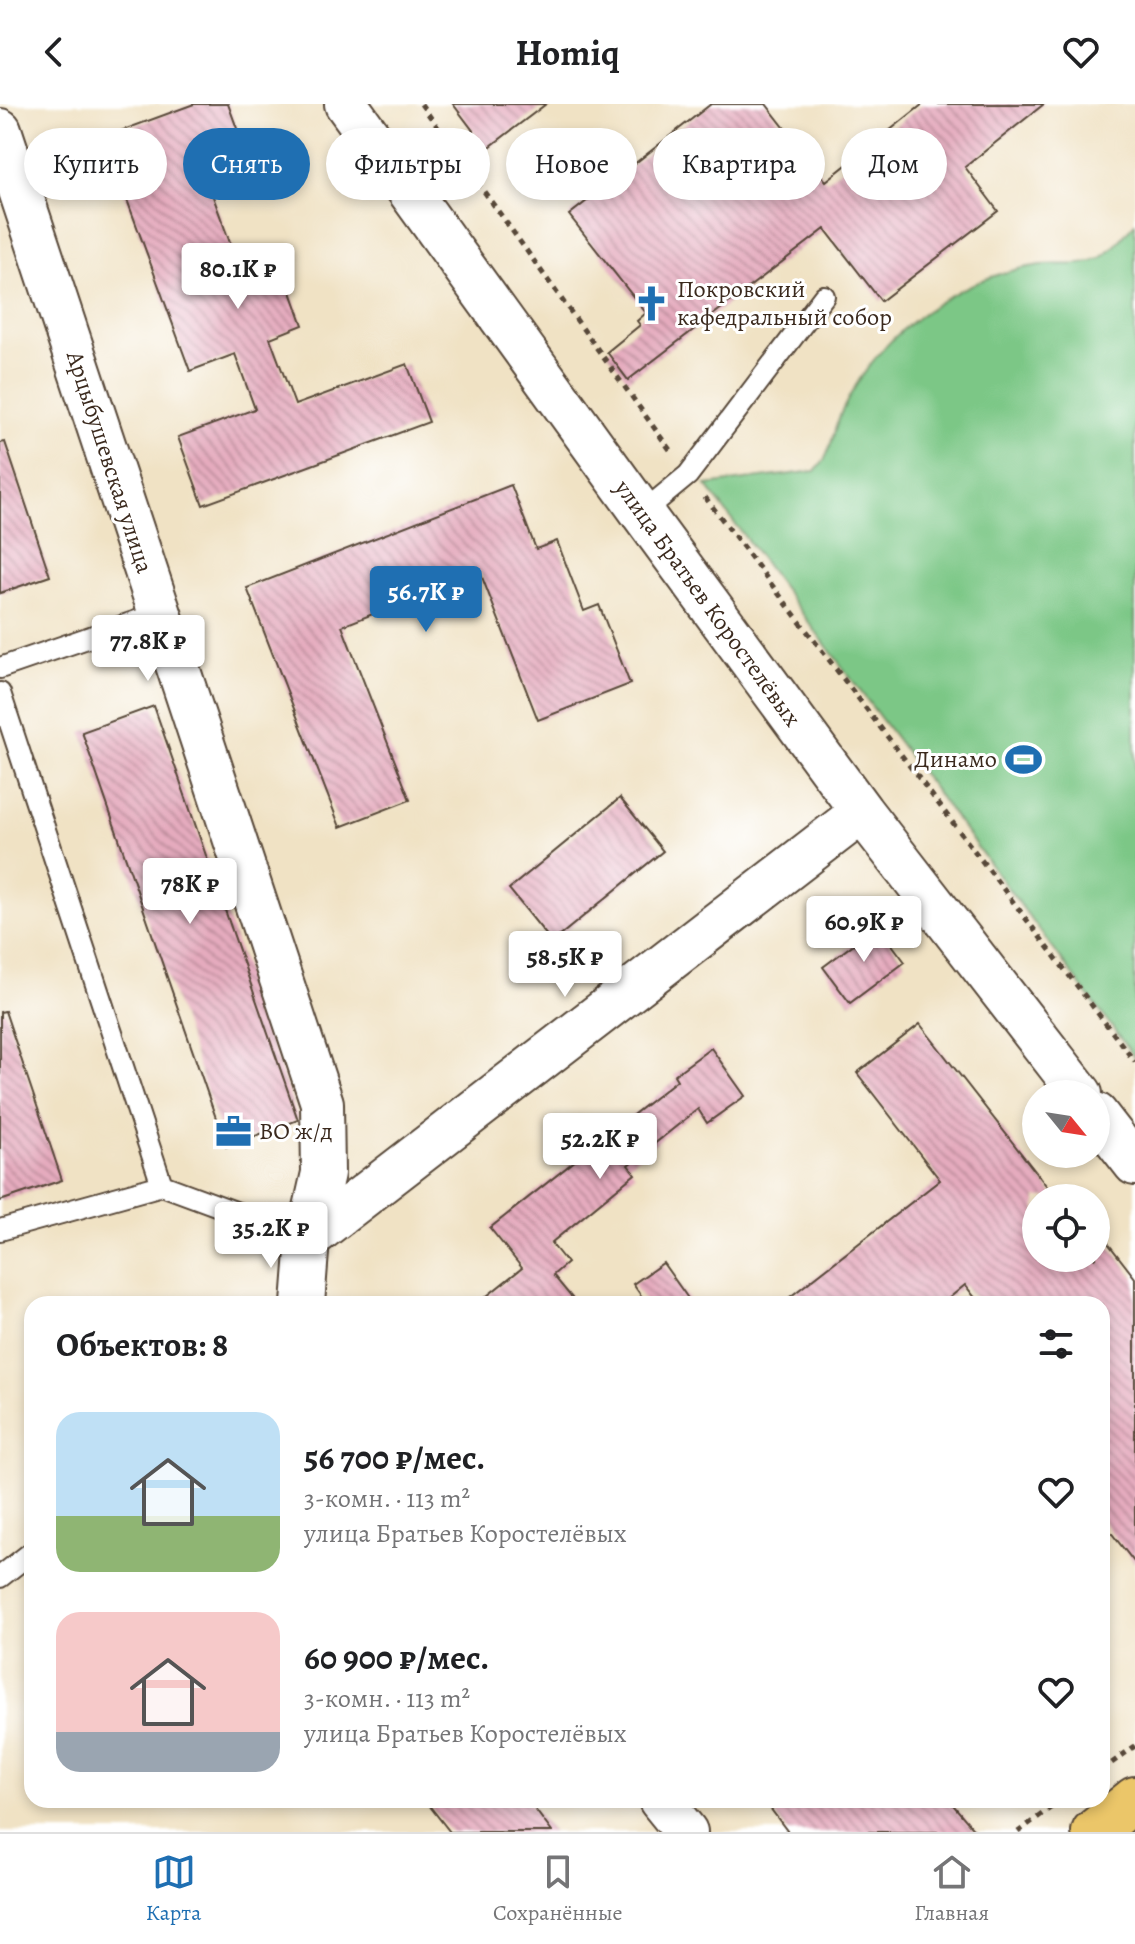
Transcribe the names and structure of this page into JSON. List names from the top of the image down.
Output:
{
  "streets": {
    "street": ["Арцыбушевская улица", "улица Братьев Коростелёвых"]
  },
  "places": {
    "church": ["Покровский кафедральный собор"],
    "sports": ["Динамо"],
    "office": ["ВО ж/д"]
  },
  "north": "bottom right",
  "page": {
    "header": "Homiq",
    "chip": [
      "Купить",
      "Снять",
      "Фильтры",
      "Новое",
      "Квартира",
      "Дом"
    ],
    "price": [
      "80.1K ₽",
      "56.7K ₽",
      "77.8K ₽",
      "78K ₽",
      "60.9K ₽",
      "58.5K ₽",
      "52.2K ₽",
      "35.2K ₽"
    ],
    "heading": "Объектов: 8",
    "list": [
      {
        "name": "56 700 ₽/мес.",
        "note": "3-комн. · 113 m² · улица Братьев Коростелёвых"
      },
      {
        "name": "60 900 ₽/мес.",
        "note": "3-комн. · 113 m² · улица Братьев Коростелёвых"
      }
    ],
    "tabs": ["Карта", "Сохранённые", "Главная"]
  }
}
